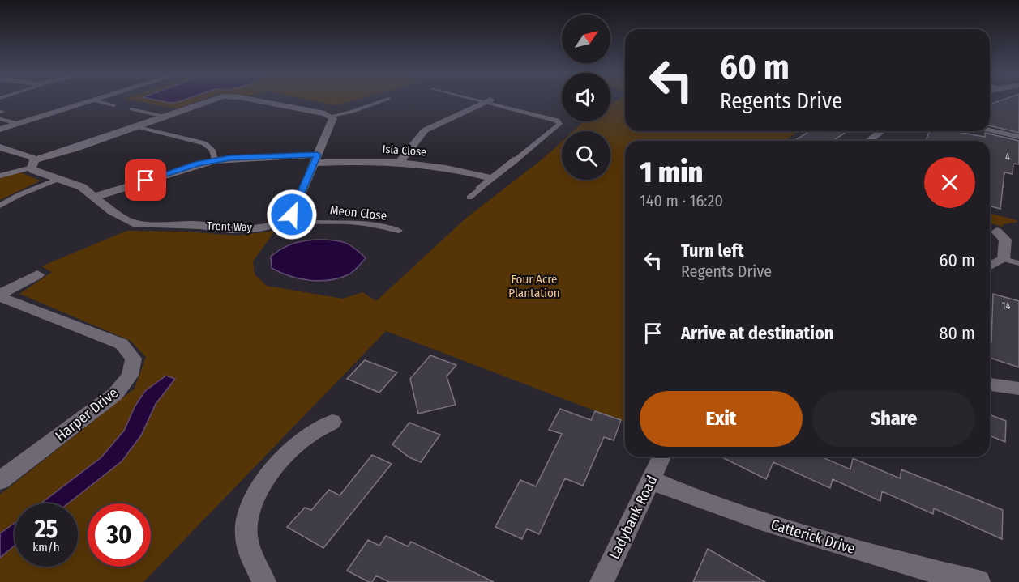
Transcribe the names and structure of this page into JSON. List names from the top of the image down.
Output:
{
  "streets": {
    "street": [
      "Isla Close",
      "Trent Way",
      "Harper Drive",
      "Ladybank Road",
      "Catterick Drive"
    ],
    "lane": ["Meon Close"]
  },
  "crossings": [
    ["Isla Close", "Trent Way"],
    ["Meon Close", "Trent Way"],
    ["Ladybank Road", "Catterick Drive"]
  ],
  "parks": ["Four Acre Plantation"],
  "house_numbers": ["4", "14"],
  "north": "top right",
  "page": {
    "turn": ["60 m", "Regents Drive"],
    "heading": ["1 min", "140 m · 16:20"],
    "list": [
      {
        "name": "Turn left",
        "note": "Regents Drive",
        "value": "60 m"
      },
      {
        "name": "Arrive at destination",
        "value": "80 m"
      }
    ],
    "buttons": ["Exit", "Share"],
    "speed": "25 km/h",
    "limit": "30"
  }
}
